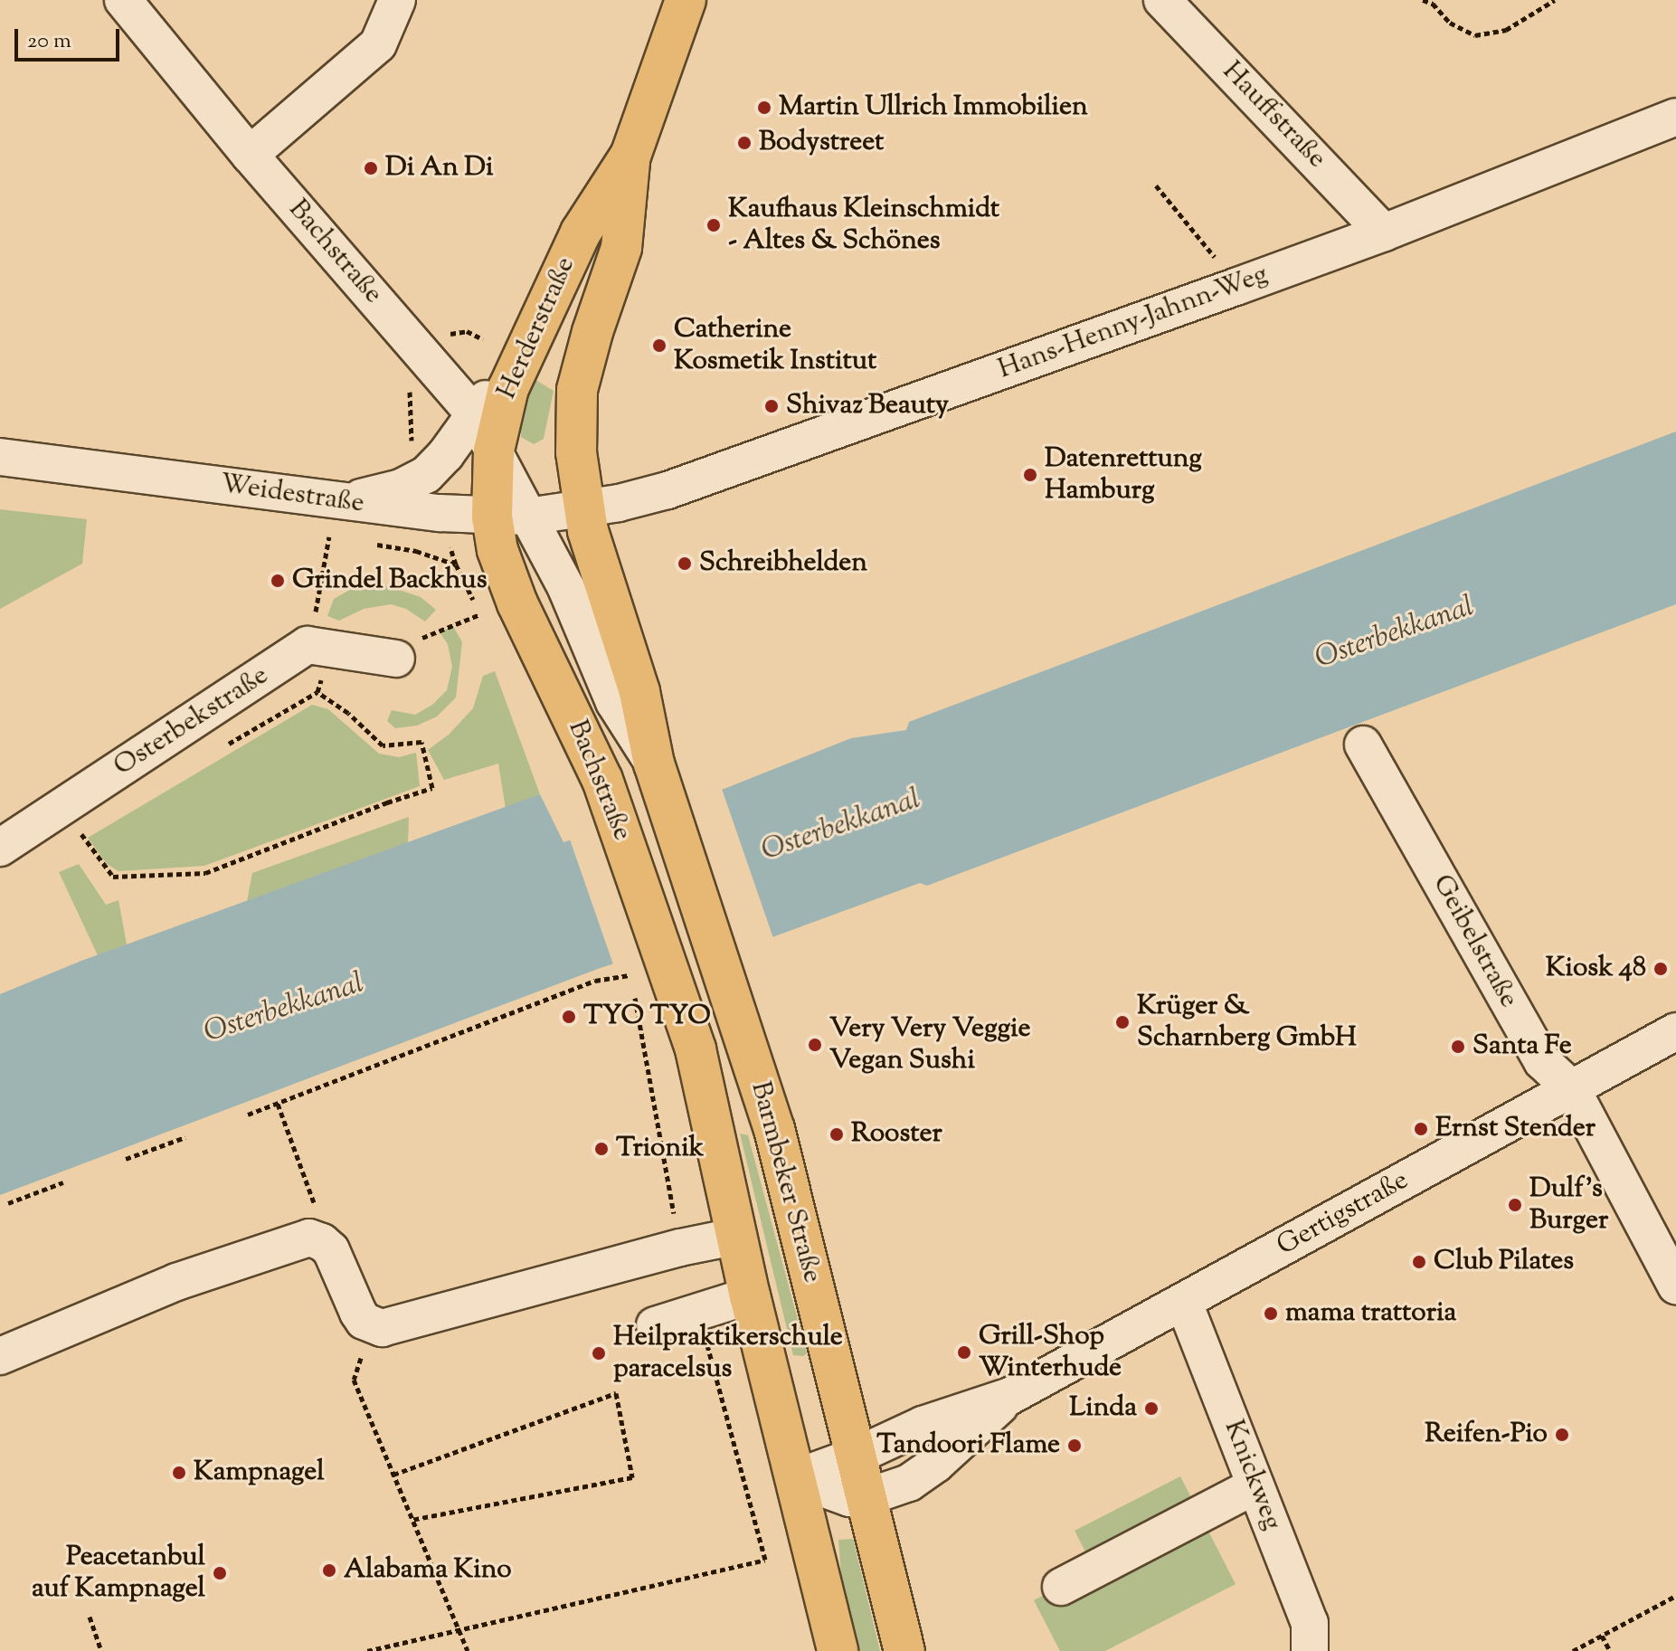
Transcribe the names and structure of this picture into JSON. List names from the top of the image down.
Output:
{
  "streets": {
    "main road": ["Bachstraße", "Herderstraße", "Barmbeker Straße"],
    "street": [
      "Hauffstraße",
      "Hans-Henny-Jahnn-Weg",
      "Weidestraße",
      "Osterbekstraße",
      "Geibelstraße",
      "Gertigstraße",
      "Knickweg"
    ]
  },
  "crossings": [
    ["Hauffstraße", "Hans-Henny-Jahnn-Weg"],
    ["Bachstraße", "Herderstraße"],
    ["Bachstraße", "Weidestraße"],
    ["Bachstraße", "Barmbeker Straße"],
    ["Hans-Henny-Jahnn-Weg", "Herderstraße"],
    ["Hans-Henny-Jahnn-Weg", "Weidestraße"],
    ["Herderstraße", "Weidestraße"],
    ["Geibelstraße", "Gertigstraße"],
    ["Barmbeker Straße", "Gertigstraße"],
    ["Gertigstraße", "Knickweg"]
  ],
  "water": ["Osterbekkanal"],
  "places": [
    "Martin Ullrich Immobilien",
    "Bodystreet",
    "Di An Di",
    "Kaufhaus Kleinschmidt - Altes & Schönes",
    "Catherine Kosmetik Institut",
    "Shivaz Beauty",
    "Datenrettung Hamburg",
    "Schreibhelden",
    "Grindel Backhus",
    "Kiosk 48",
    "TYO TYO",
    "Krüger & Scharnberg GmbH",
    "Very Very Veggie Vegan Sushi",
    "Santa Fe",
    "Ernst Stender",
    "Rooster",
    "Trionik",
    "Dulf's Burger",
    "Club Pilates",
    "mama trattoria",
    "Grill-Shop Winterhude",
    "Heilpraktikerschule paracelsus",
    "Linda",
    "Reifen-Pio",
    "Tandoori Flame",
    "Kampnagel",
    "Alabama Kino",
    "Peacetanbul auf Kampnagel"
  ],
  "scale_bar": "20 m"
}
